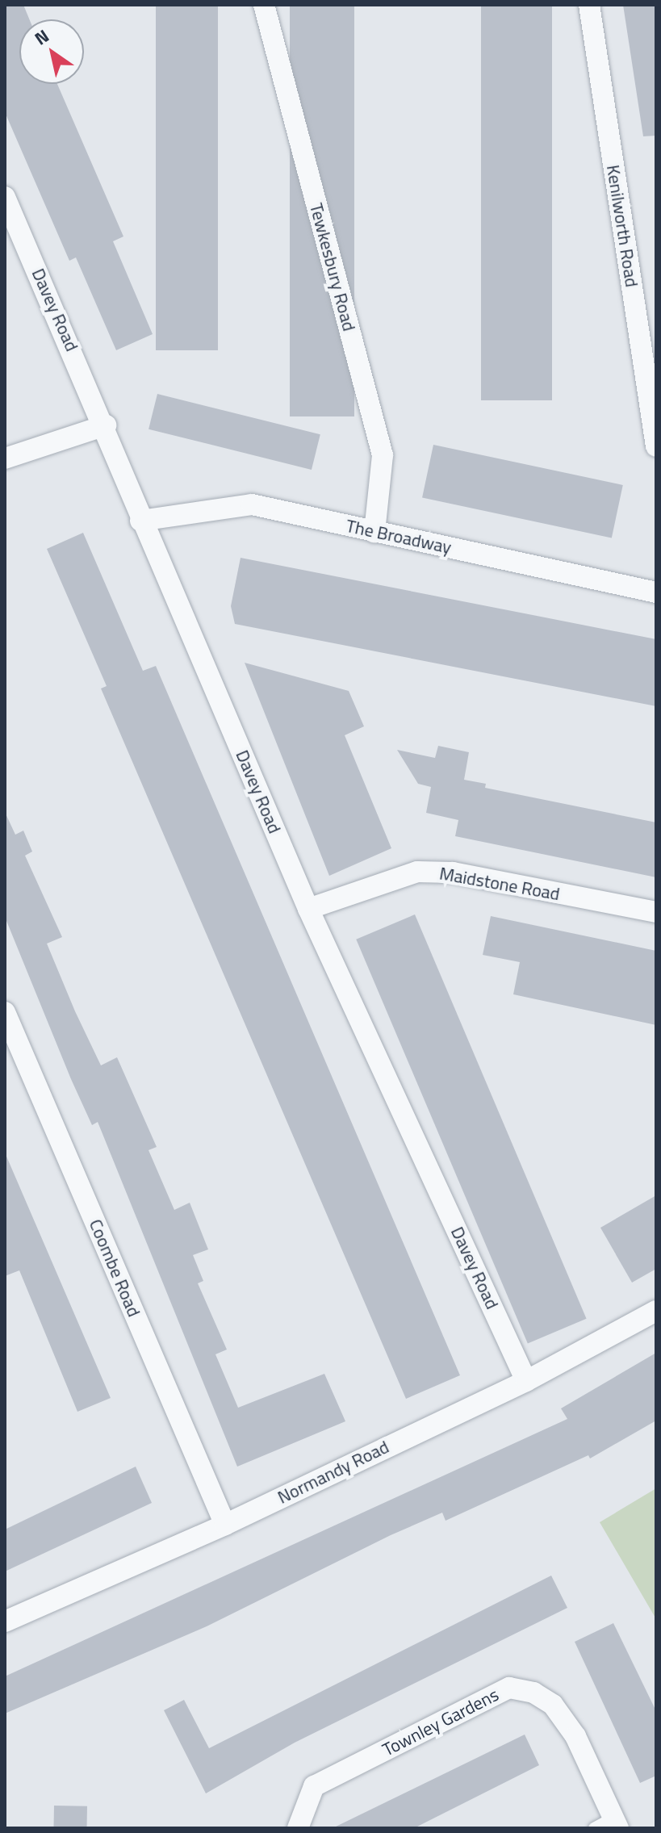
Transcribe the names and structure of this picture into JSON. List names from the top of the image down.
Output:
{
  "streets": {
    "street": [
      "Kenilworth Road",
      "Tewkesbury Road",
      "Davey Road",
      "The Broadway",
      "Maidstone Road",
      "Coombe Road",
      "Normandy Road",
      "Townley Gardens"
    ]
  },
  "crossings": [
    ["Tewkesbury Road", "The Broadway"],
    ["Davey Road", "The Broadway"],
    ["Davey Road", "Maidstone Road"],
    ["Davey Road", "Normandy Road"],
    ["Coombe Road", "Normandy Road"]
  ],
  "north": "top left"
}
